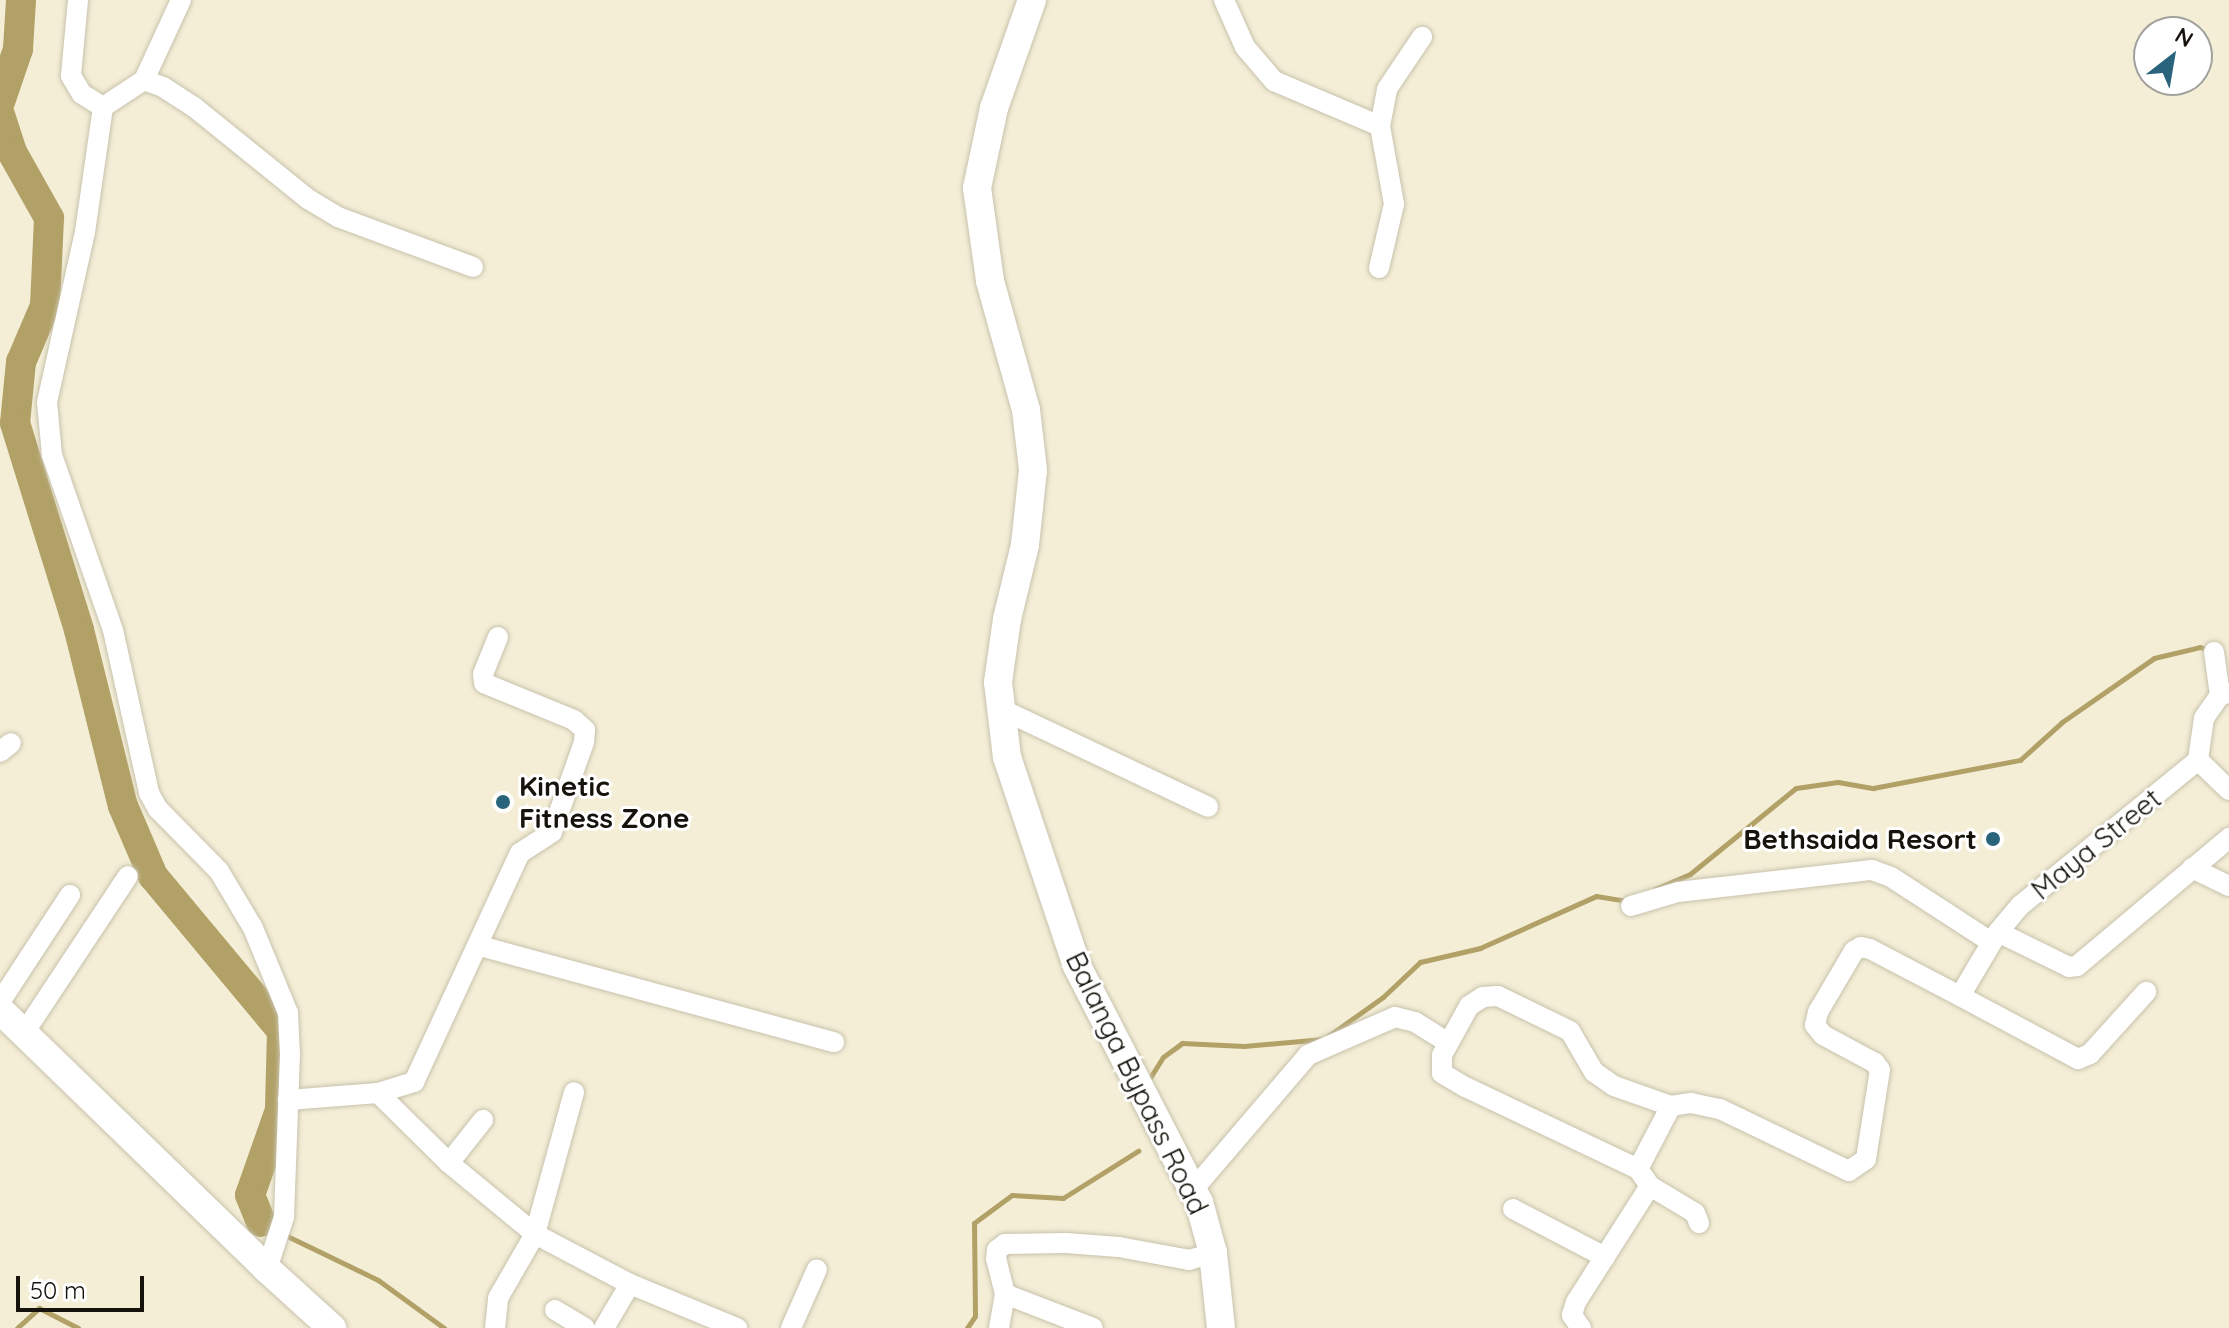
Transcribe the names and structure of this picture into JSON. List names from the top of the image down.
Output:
{
  "streets": {
    "street": ["Maya Street", "Balanga Bypass Road"]
  },
  "places": ["Kinetic Fitness Zone", "Bethsaida Resort"],
  "scale_bar": "50 m",
  "north": "top right"
}
